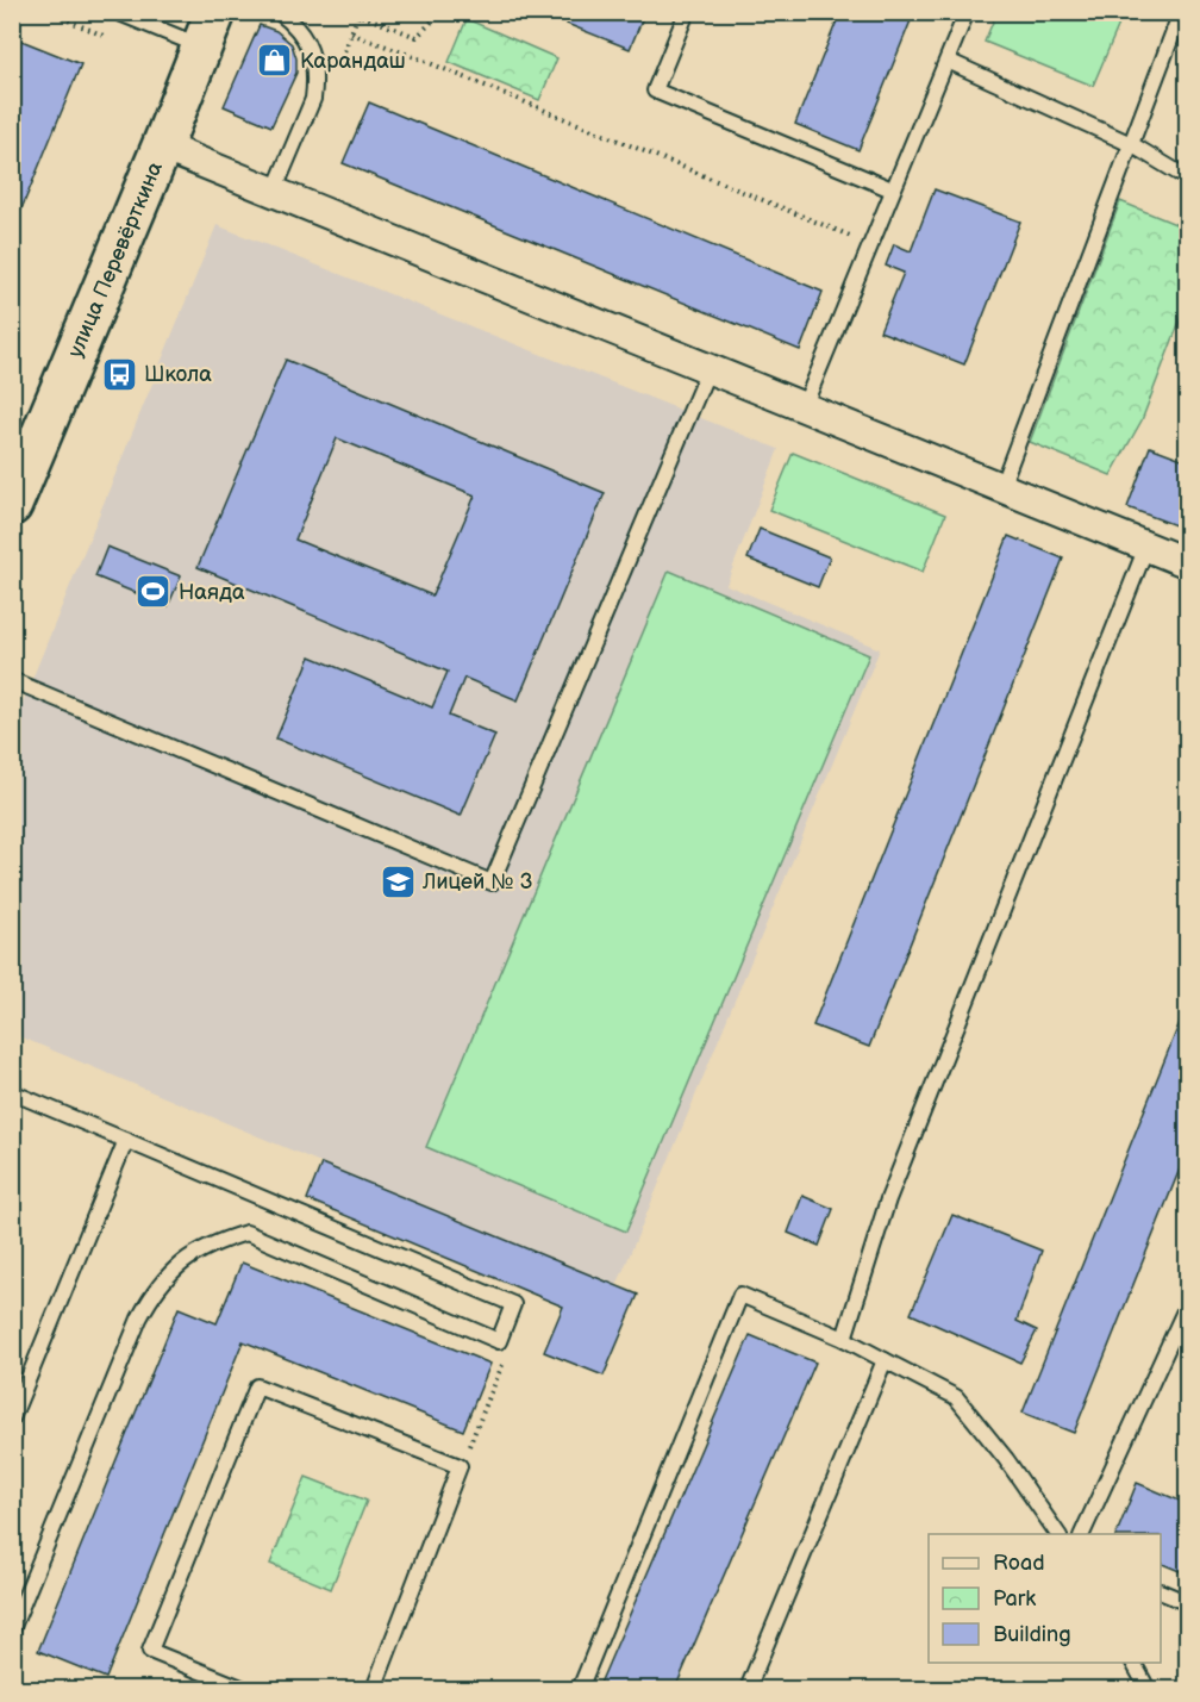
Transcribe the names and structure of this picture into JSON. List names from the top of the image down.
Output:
{
  "streets": {
    "street": ["улица Перевёрткина"]
  },
  "places": {
    "shop": ["Карандаш"],
    "bus stop": ["Школа"],
    "sports": ["Наяда"],
    "school or university": ["Лицей № 3"]
  },
  "legend": ["Road", "Park", "Building"]
}
